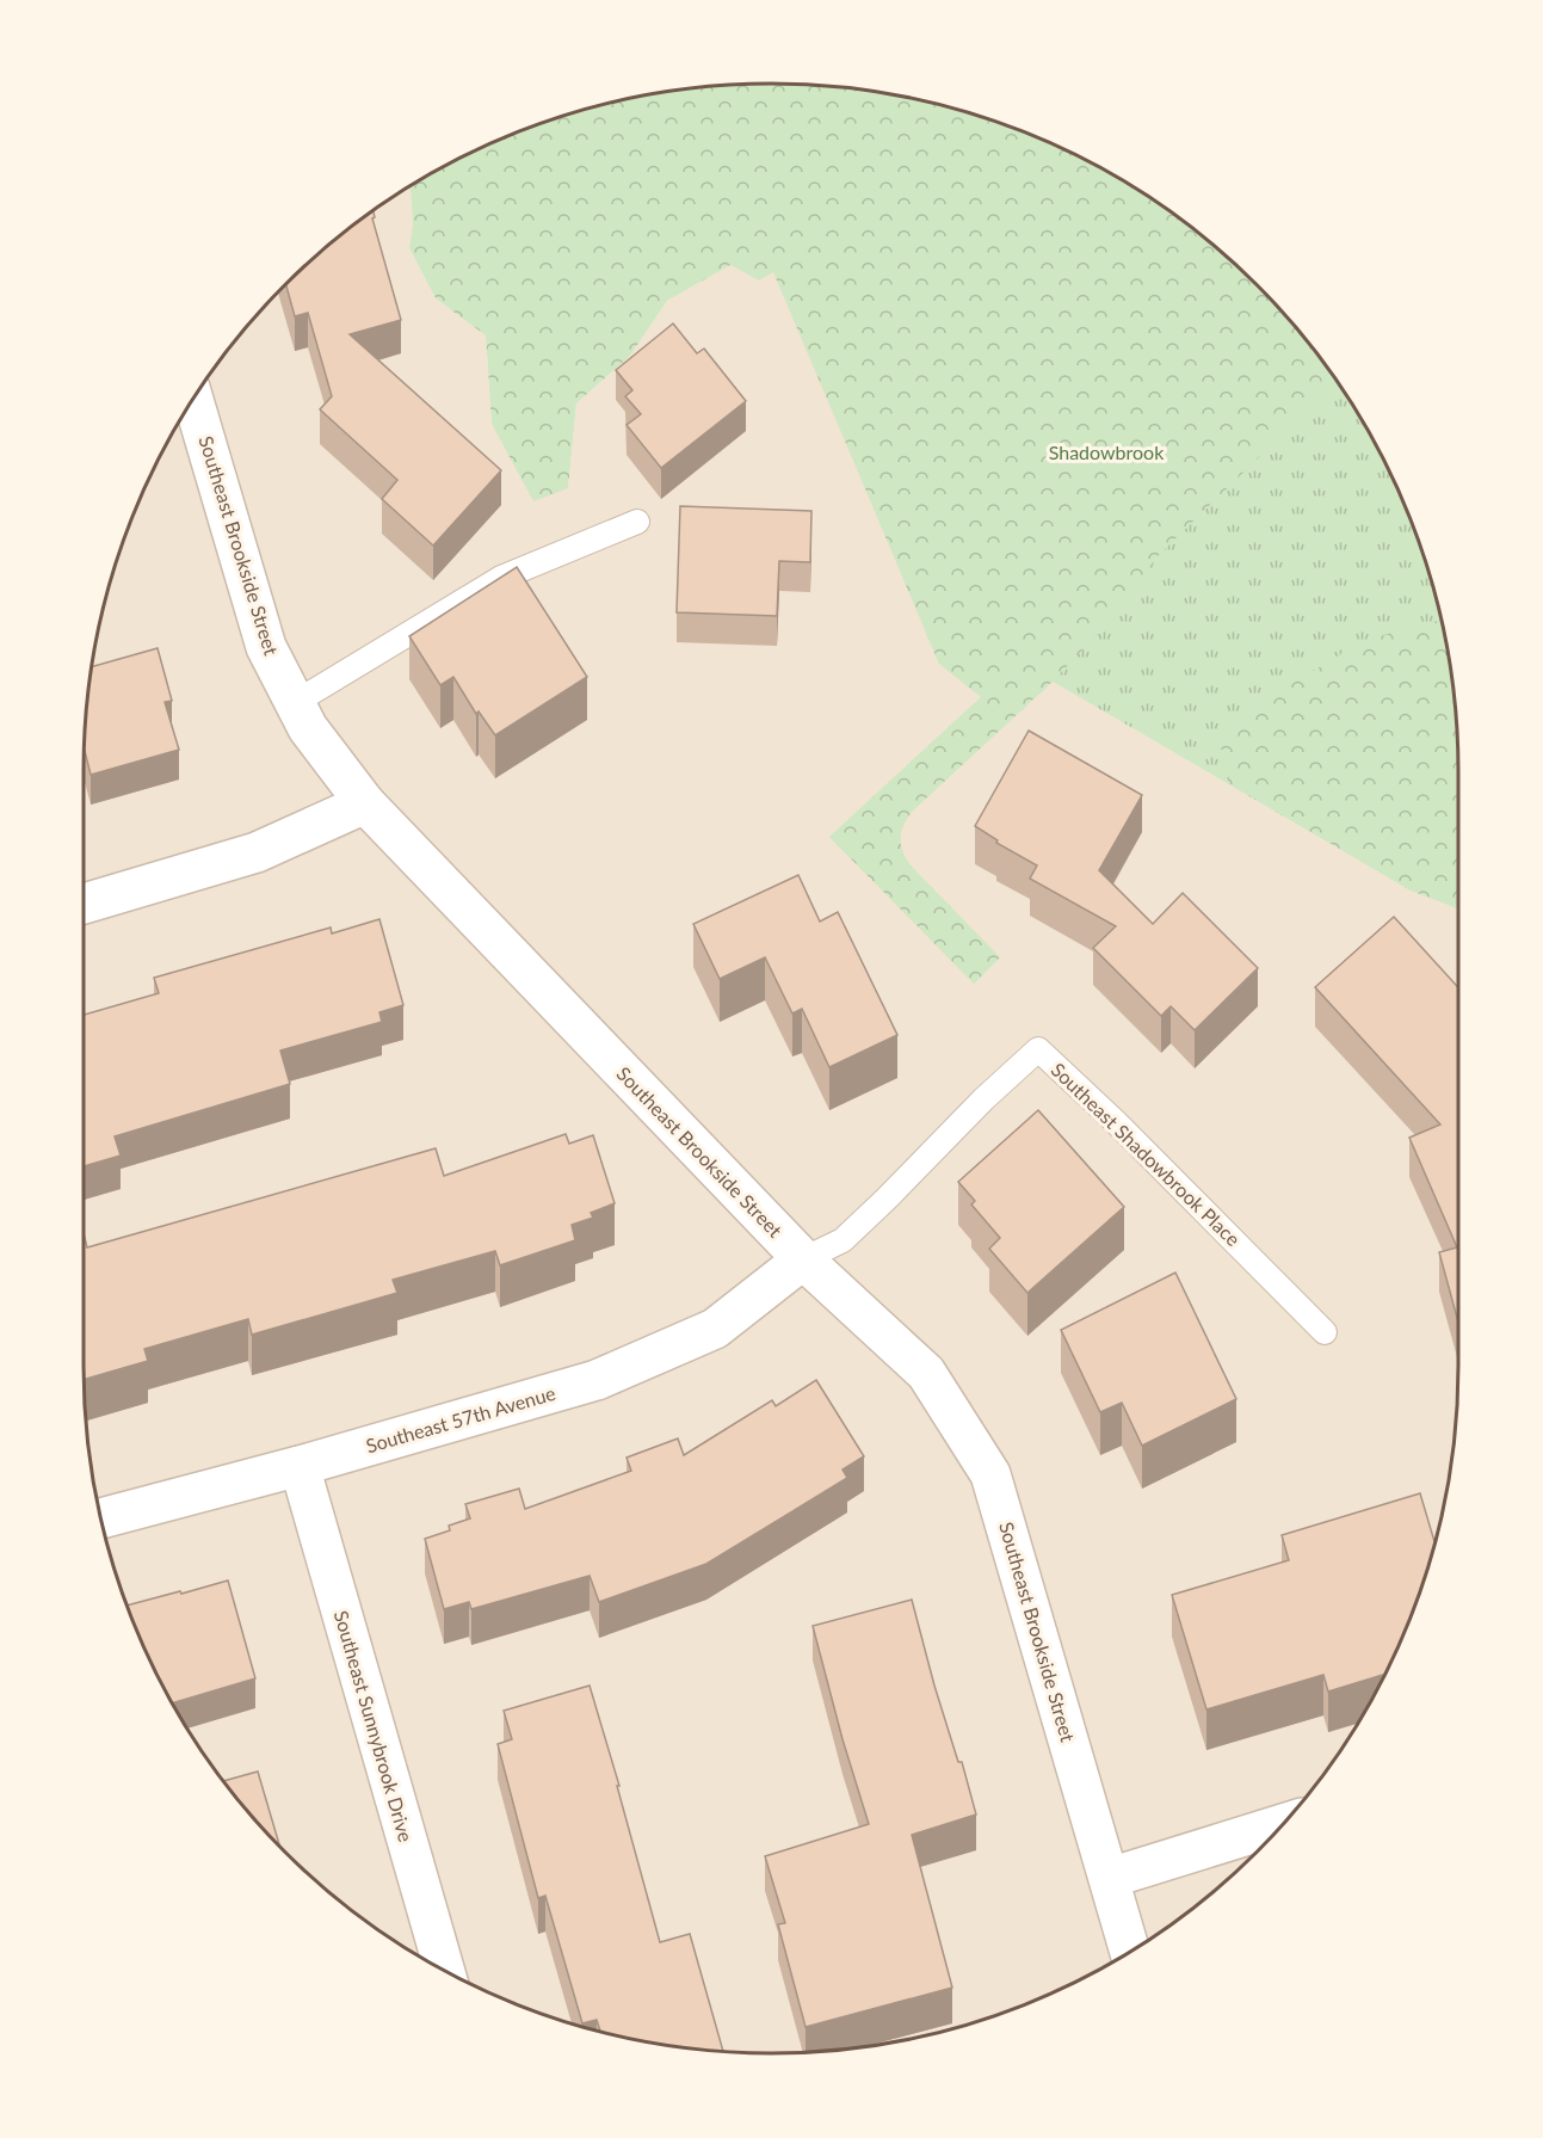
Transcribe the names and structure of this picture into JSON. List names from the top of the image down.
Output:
{
  "streets": {
    "street": ["Southeast Brookside Street", "Southeast 57th Avenue", "Southeast Sunnybrook Drive"],
    "lane": ["Southeast Shadowbrook Place"]
  },
  "crossings": [
    ["Southeast Brookside Street", "Southeast Shadowbrook Place"],
    ["Southeast Brookside Street", "Southeast 57th Avenue"],
    ["Southeast Shadowbrook Place", "Southeast 57th Avenue"],
    ["Southeast 57th Avenue", "Southeast Sunnybrook Drive"]
  ],
  "parks": ["Shadowbrook"]
}
